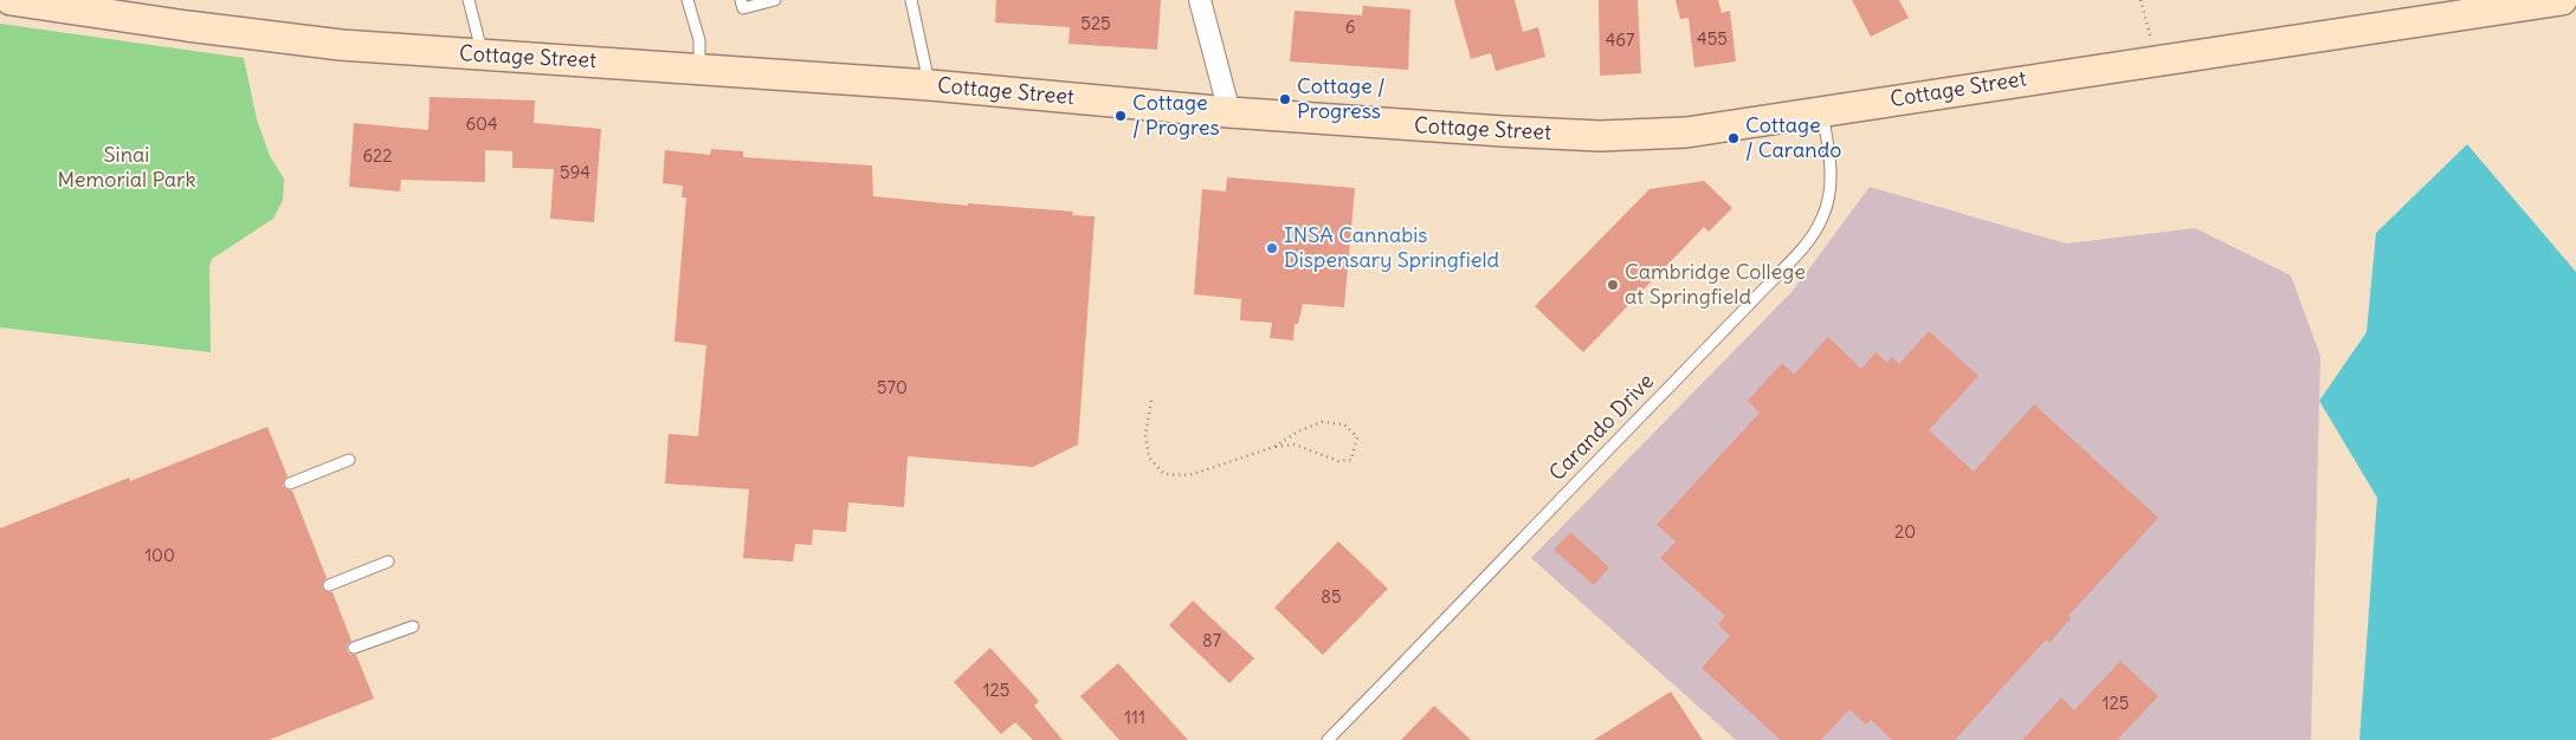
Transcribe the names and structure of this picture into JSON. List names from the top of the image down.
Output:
{
  "streets": {
    "main road": ["Cottage Street"],
    "lane": ["Carando Drive"]
  },
  "crossings": [
    ["Cottage Street", "Carando Drive"]
  ],
  "parks": ["Sinai Memorial Park"],
  "places": [
    "Cottage / Progress",
    "Cottage / Progres",
    "Cottage / Carando",
    "INSA Cannabis Dispensary Springfield",
    "Cambridge College at Springfield"
  ],
  "house_numbers": [
    "525",
    "6",
    "455",
    "467",
    "604",
    "622",
    "594",
    "570",
    "20",
    "100",
    "85",
    "87",
    "125",
    "125",
    "111"
  ]
}
